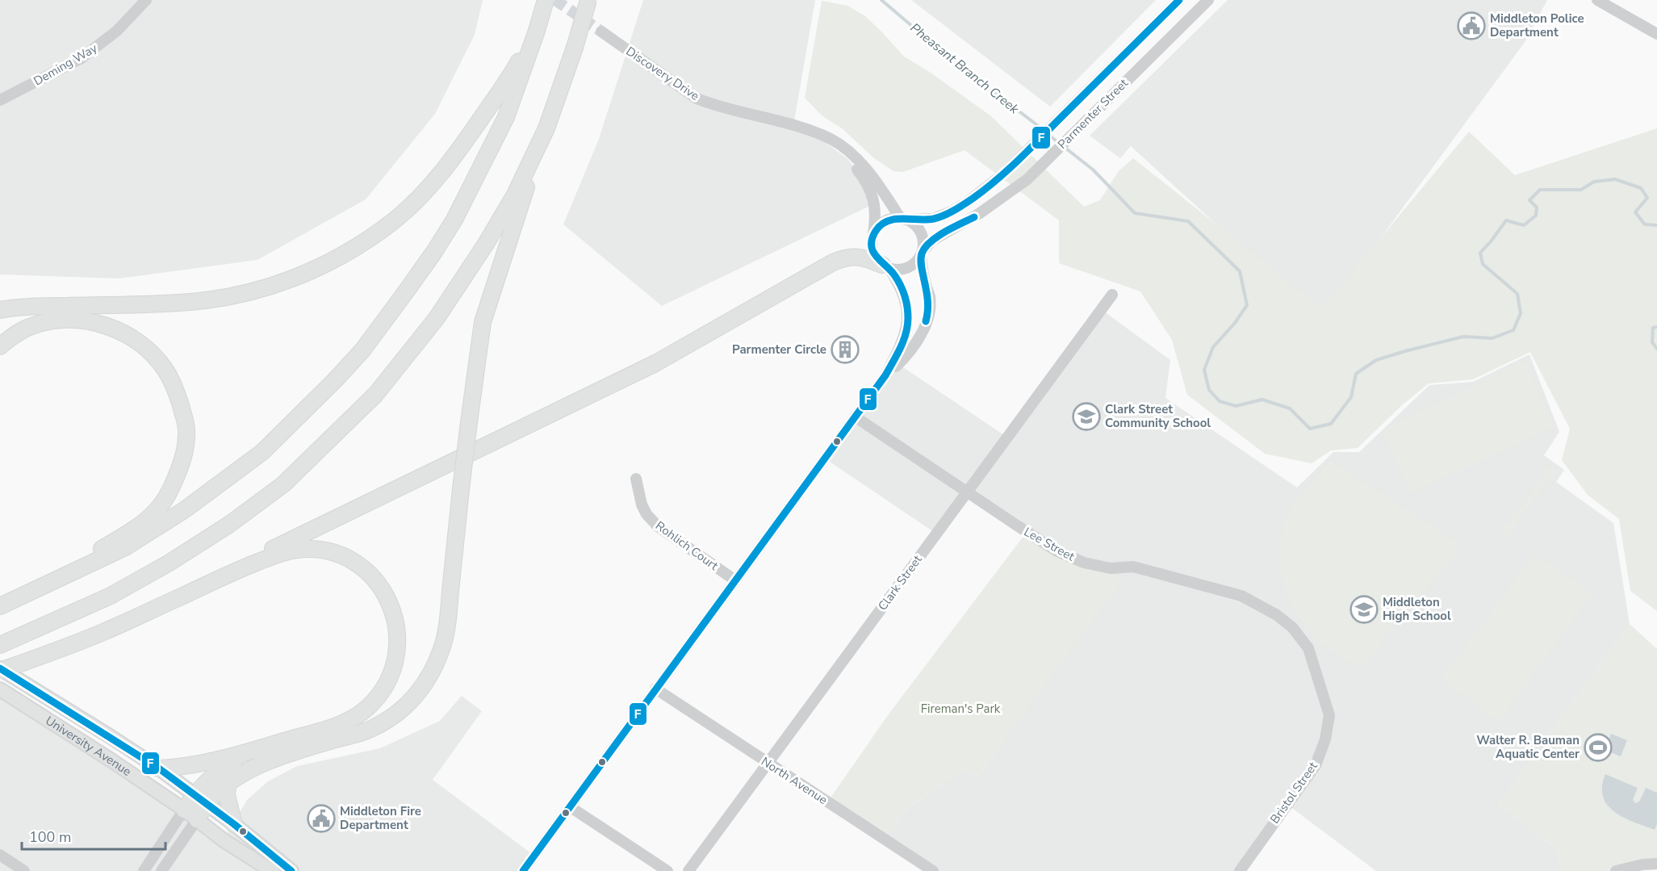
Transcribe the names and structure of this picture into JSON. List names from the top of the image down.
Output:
{
  "streets": {
    "main road": ["University Avenue"],
    "street": [
      "Deming Way",
      "Discovery Drive",
      "Parmenter Street",
      "Lee Street",
      "Rohlich Court",
      "Clark Street",
      "North Avenue",
      "Bristol Street"
    ]
  },
  "crossings": [
    ["Discovery Drive", "Parmenter Street"],
    ["Lee Street", "Clark Street"],
    ["Lee Street", "Bristol Street"],
    ["Clark Street", "North Avenue"]
  ],
  "water": ["Pheasant Branch Creek"],
  "parks": ["Fireman's Park"],
  "places": {
    "public building": ["Middleton Police Department", "Middleton Fire Department"],
    "building": ["Parmenter Circle"],
    "school or university": ["Clark Street Community School", "Middleton High School"],
    "sports": ["Walter R. Bauman Aquatic Center"]
  },
  "lines": ["transit line F"],
  "scale_bar": "100 m"
}
